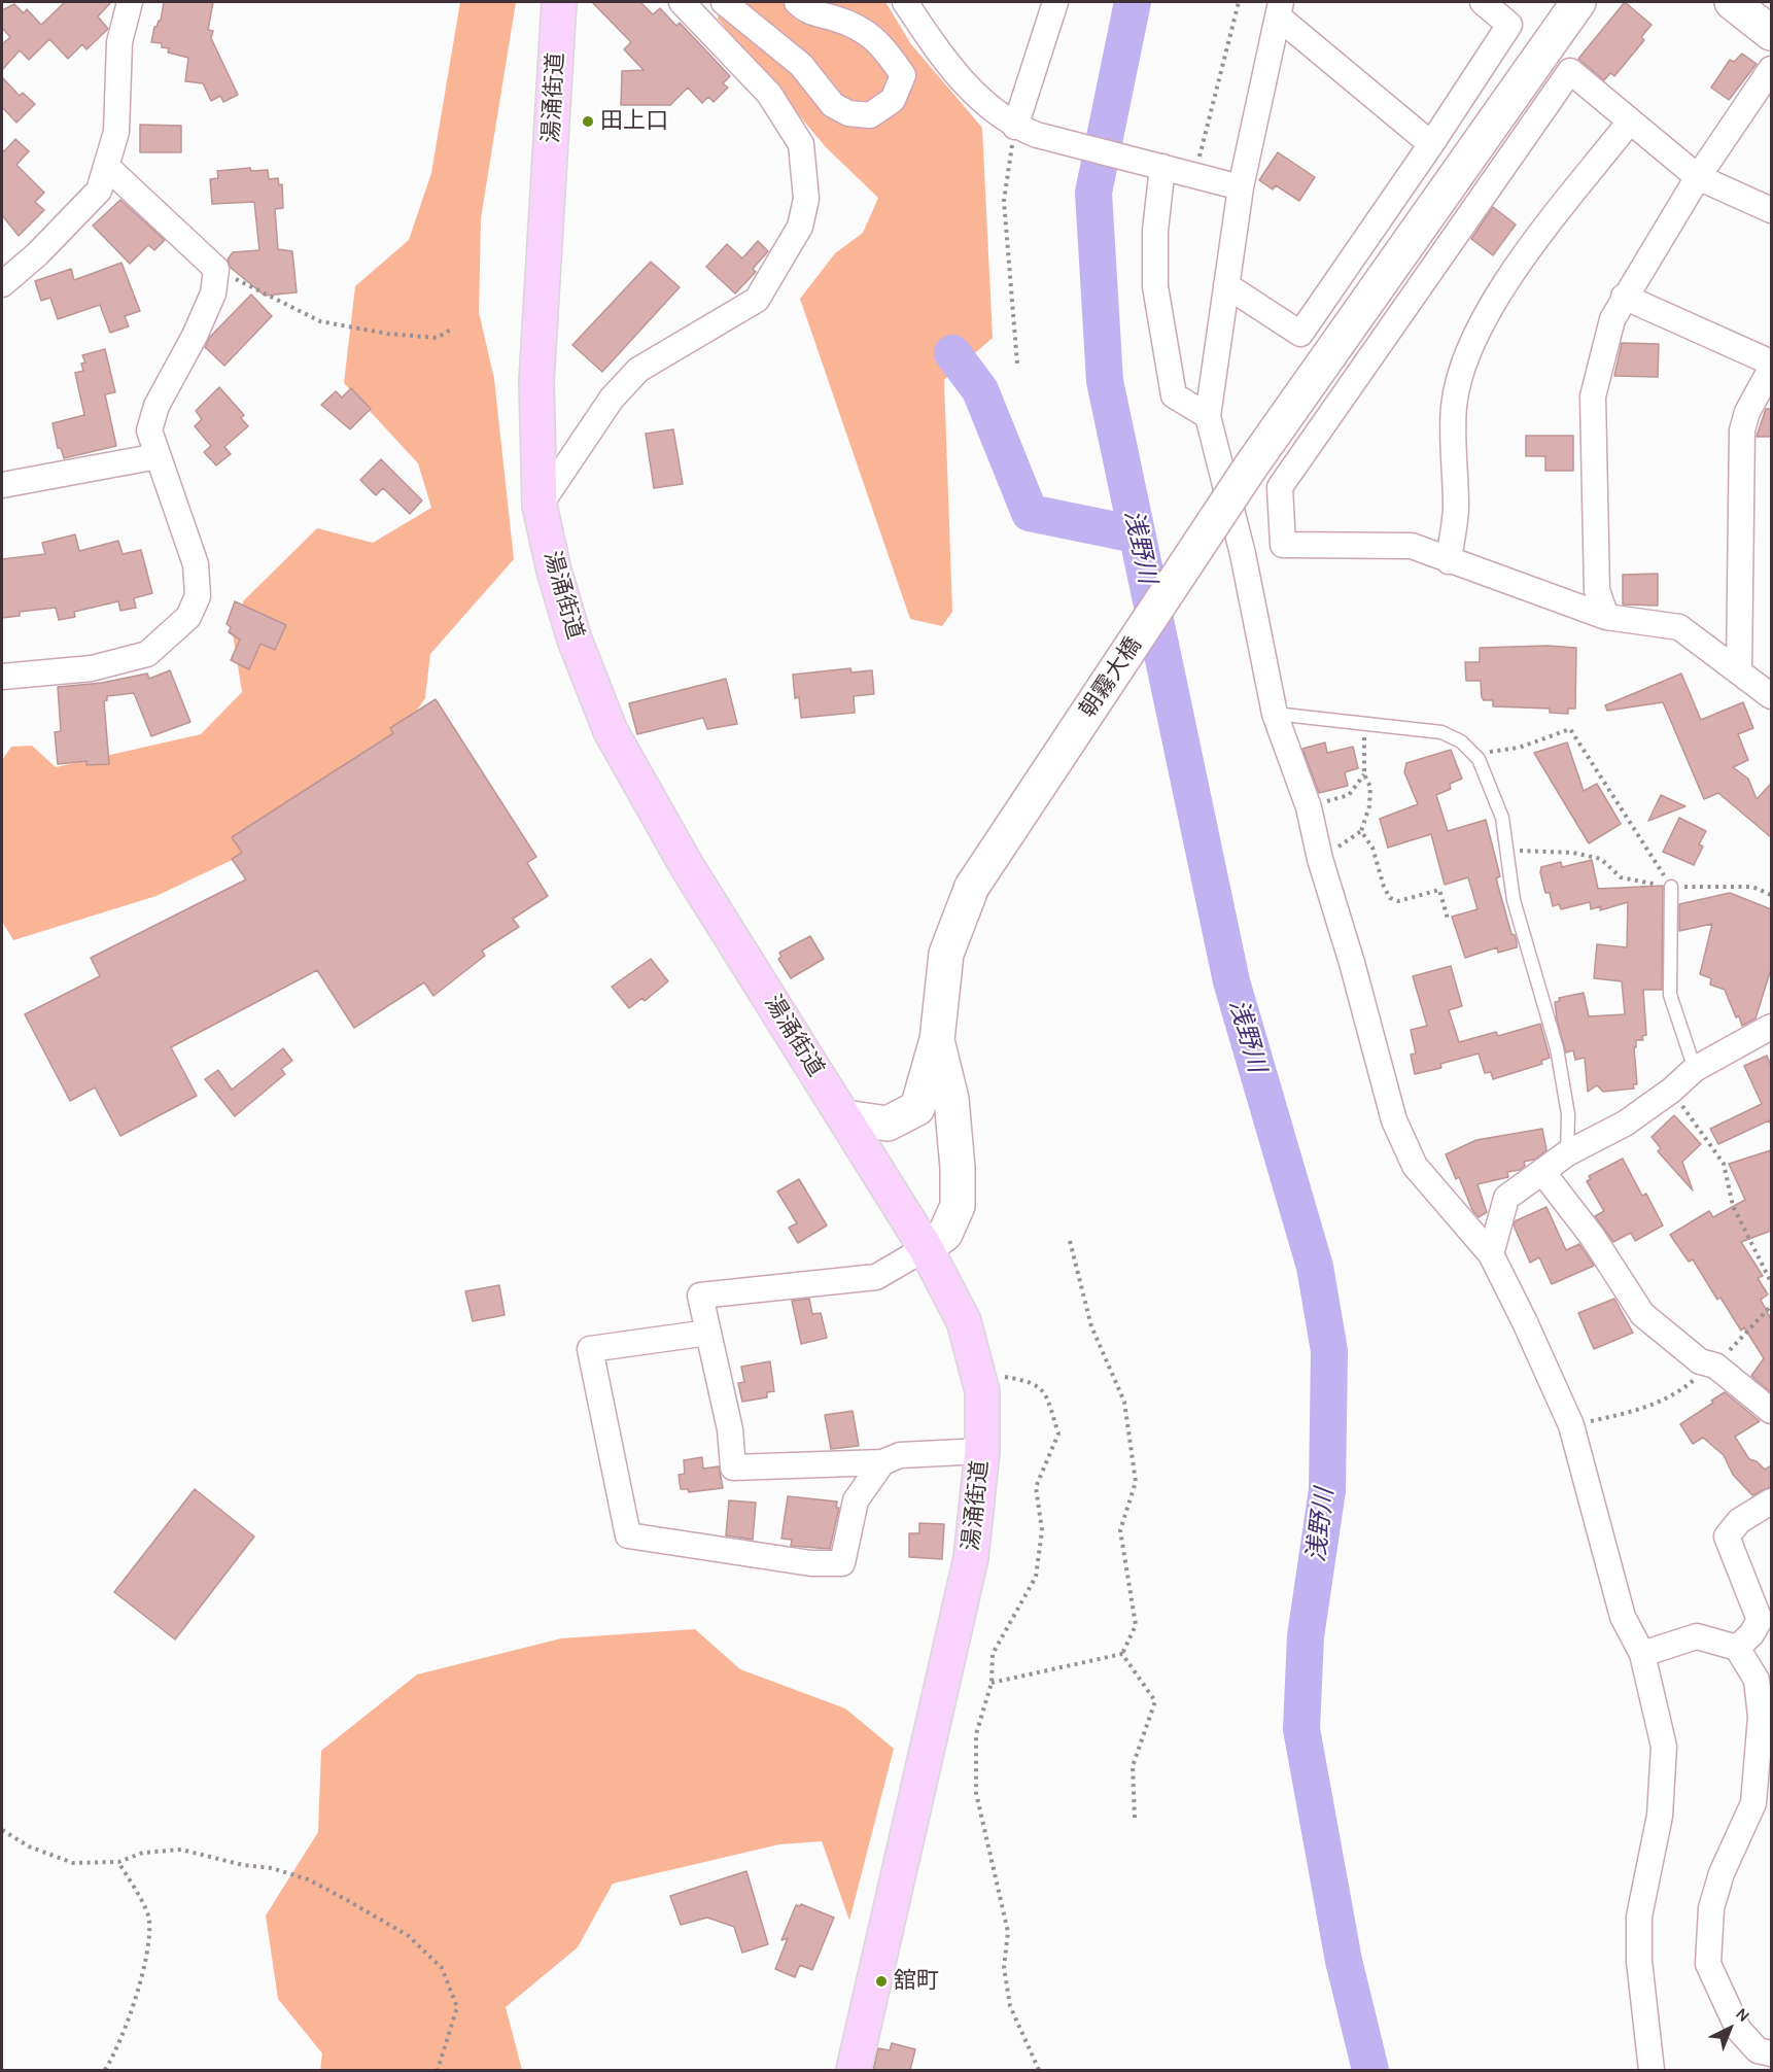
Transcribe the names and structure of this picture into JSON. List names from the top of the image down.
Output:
{
  "streets": {
    "main road": ["湯涌街道"],
    "street": ["朝霧大橋"]
  },
  "water": ["浅野川"],
  "places": ["田上口", "舘町"],
  "north": "top right"
}
